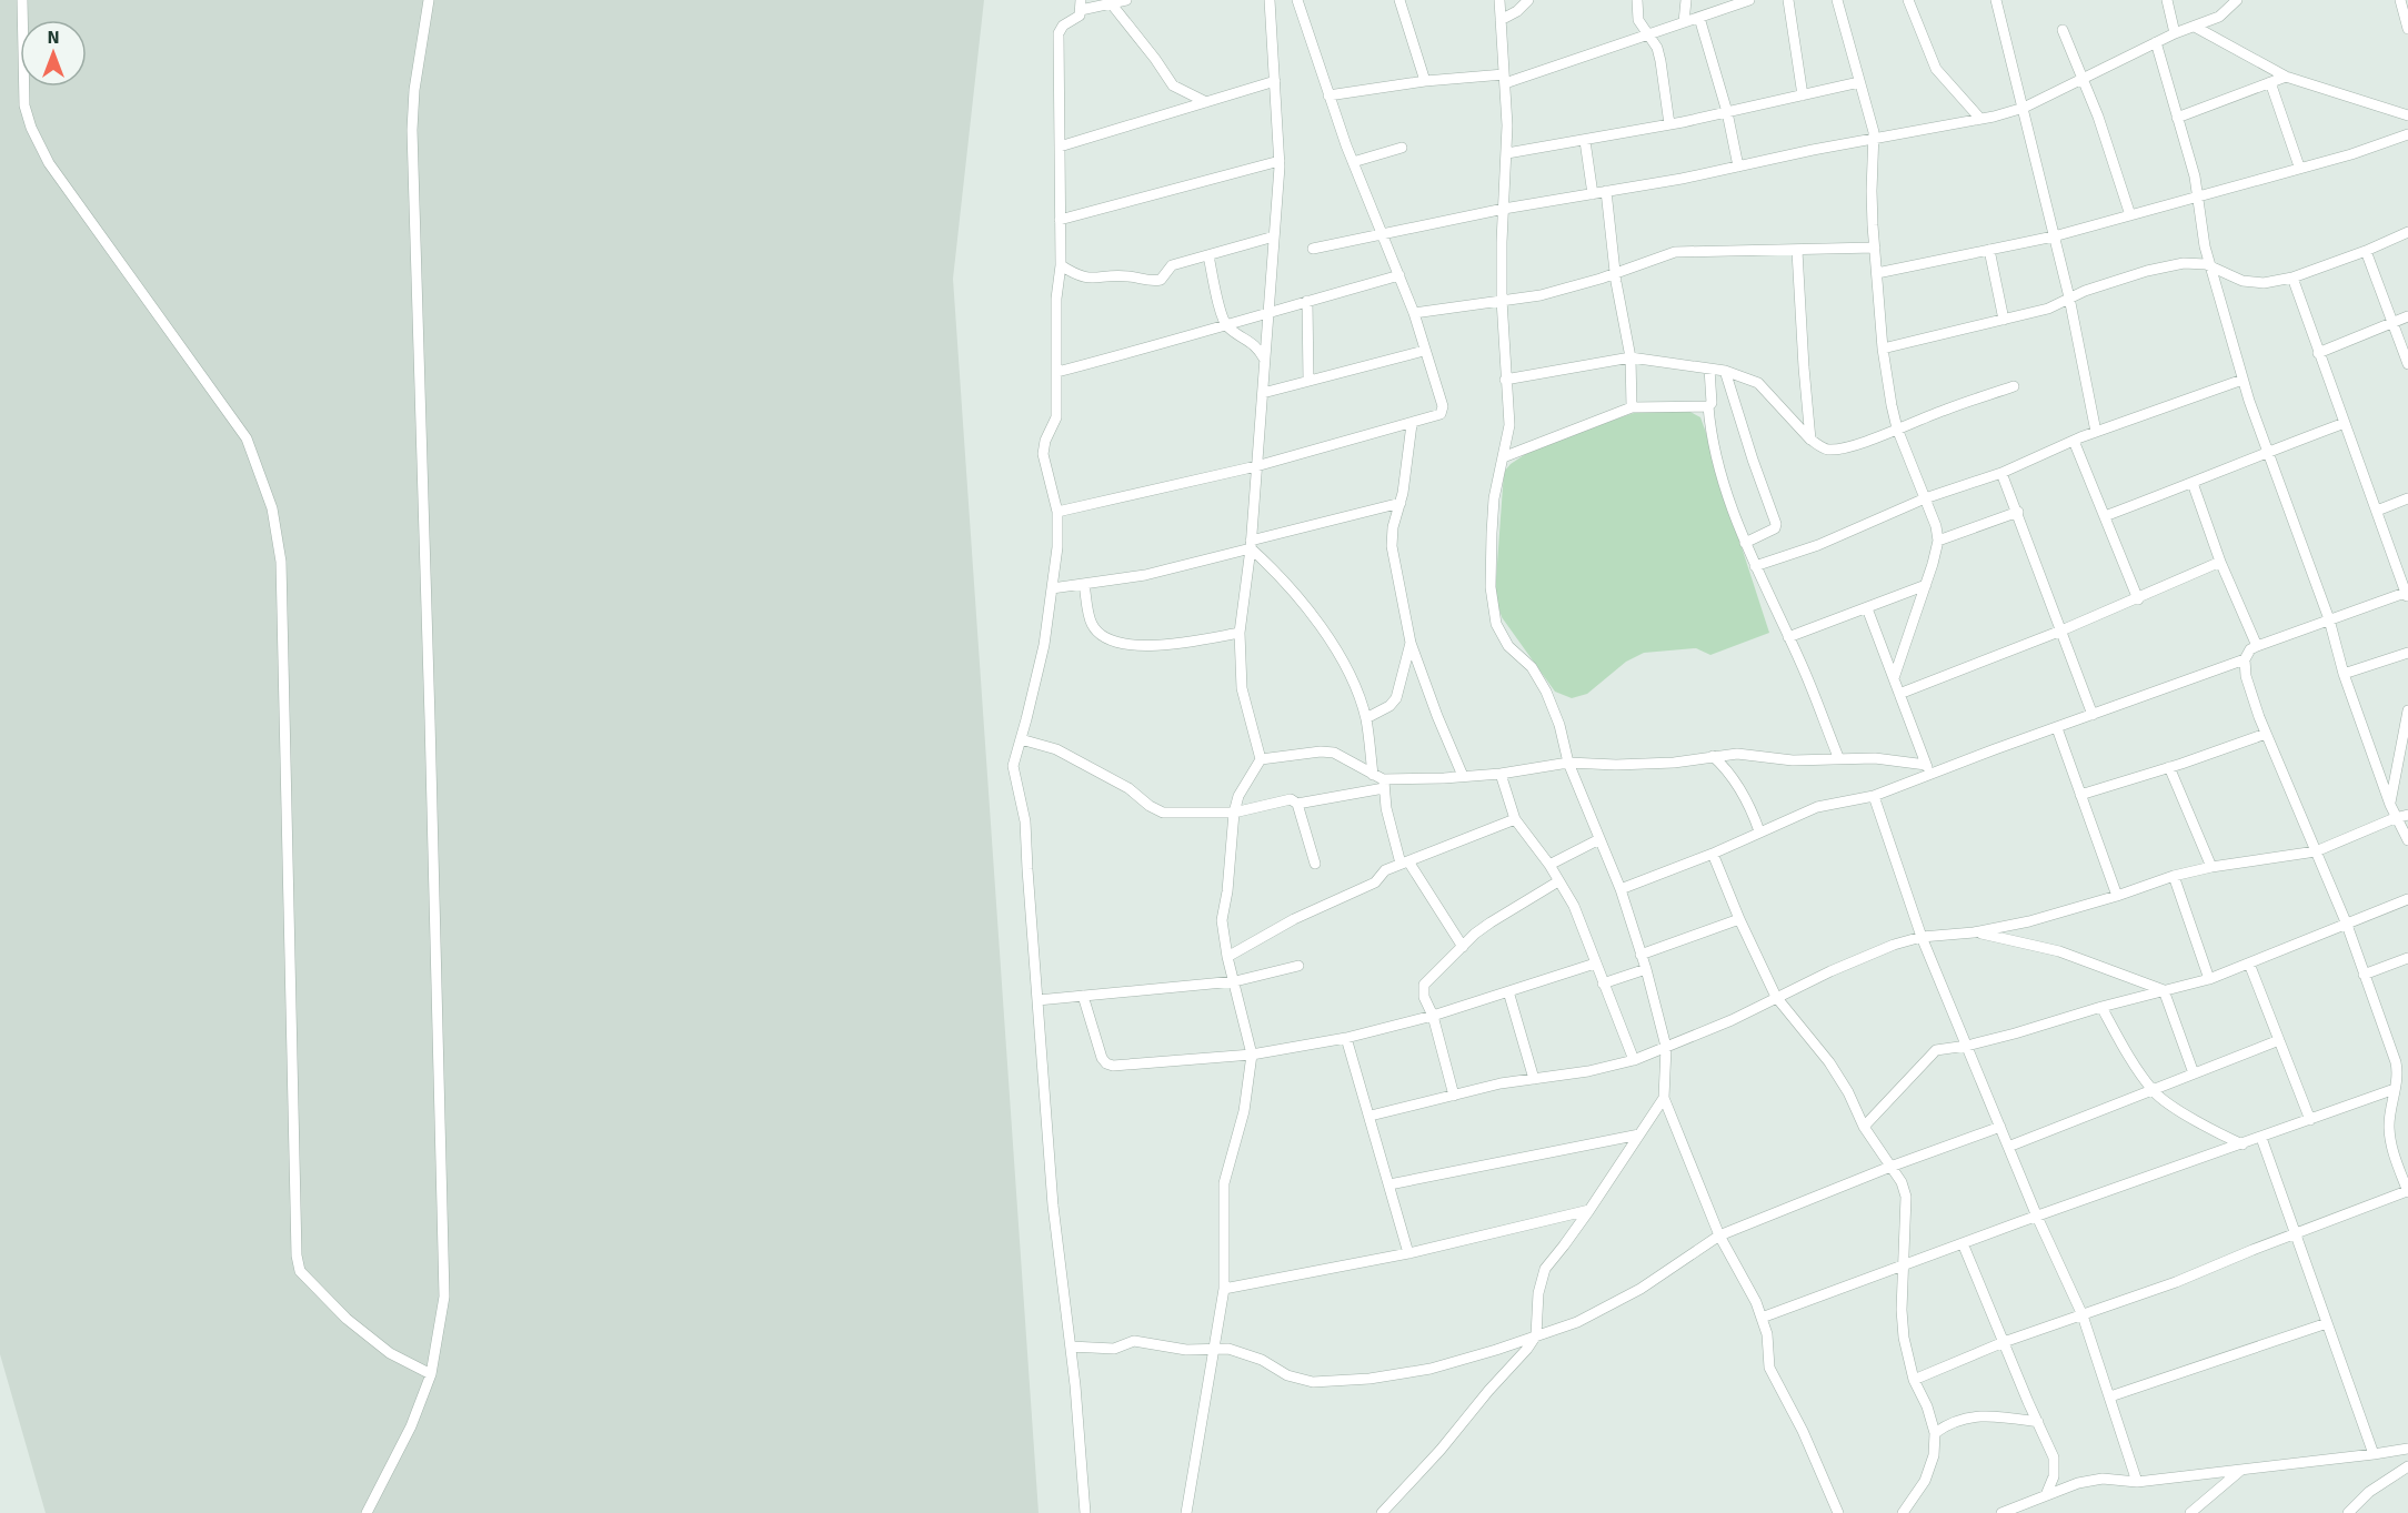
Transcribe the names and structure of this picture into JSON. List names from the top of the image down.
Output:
{
  "north": "top"
}
